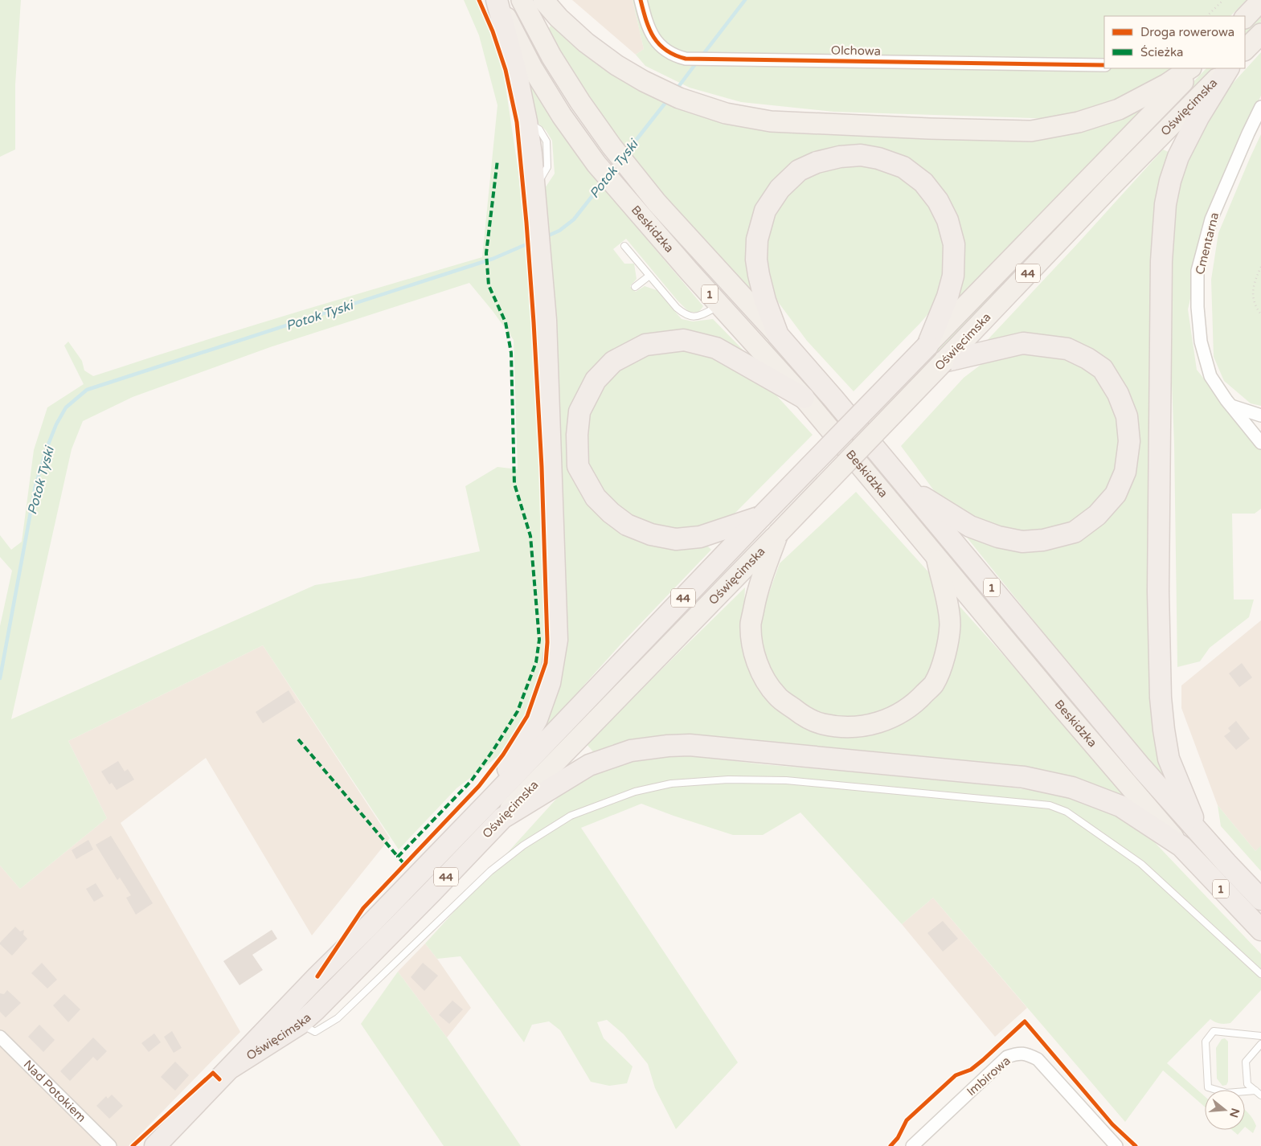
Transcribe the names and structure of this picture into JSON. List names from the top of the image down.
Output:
{
  "streets": {
    "highway": [
      "Oświęcimska",
      "Beskidzka",
      "44",
      "1"
    ],
    "street": [
      "Olchowa",
      "Cmentarna",
      "Imbirowa",
      "Nad Potokiem"
    ]
  },
  "water": ["Potok Tyski"],
  "legend": ["Droga rowerowa", "Ścieżka"],
  "north": "right"
}
